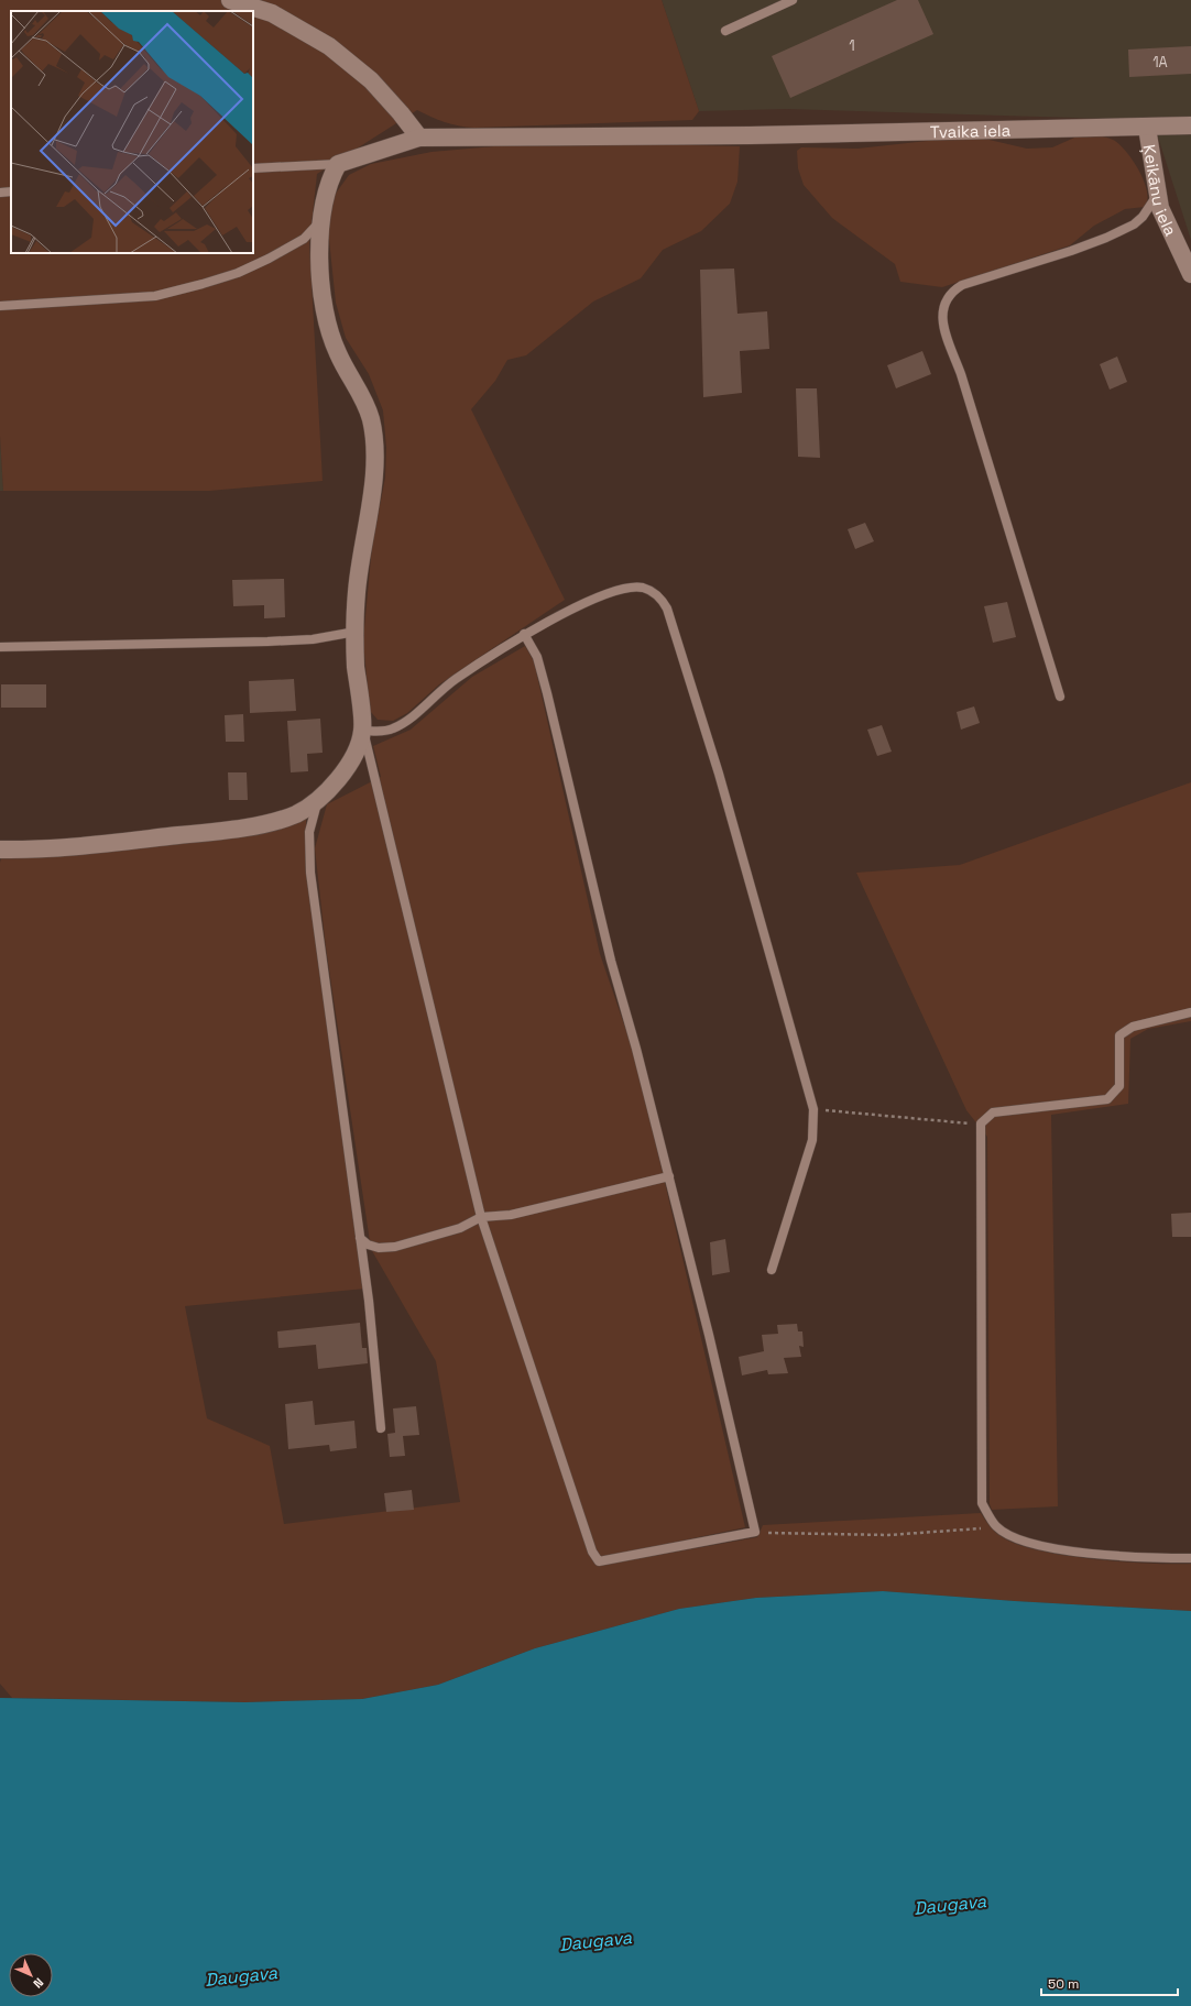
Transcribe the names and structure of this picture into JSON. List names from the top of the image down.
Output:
{
  "streets": {
    "street": ["Tvaika iela", "Ķeikānu iela"]
  },
  "crossings": [
    ["Tvaika iela", "Ķeikānu iela"]
  ],
  "water": ["Daugava"],
  "house_numbers": ["1", "1A"],
  "scale_bar": "50 m",
  "north": "bottom right"
}
